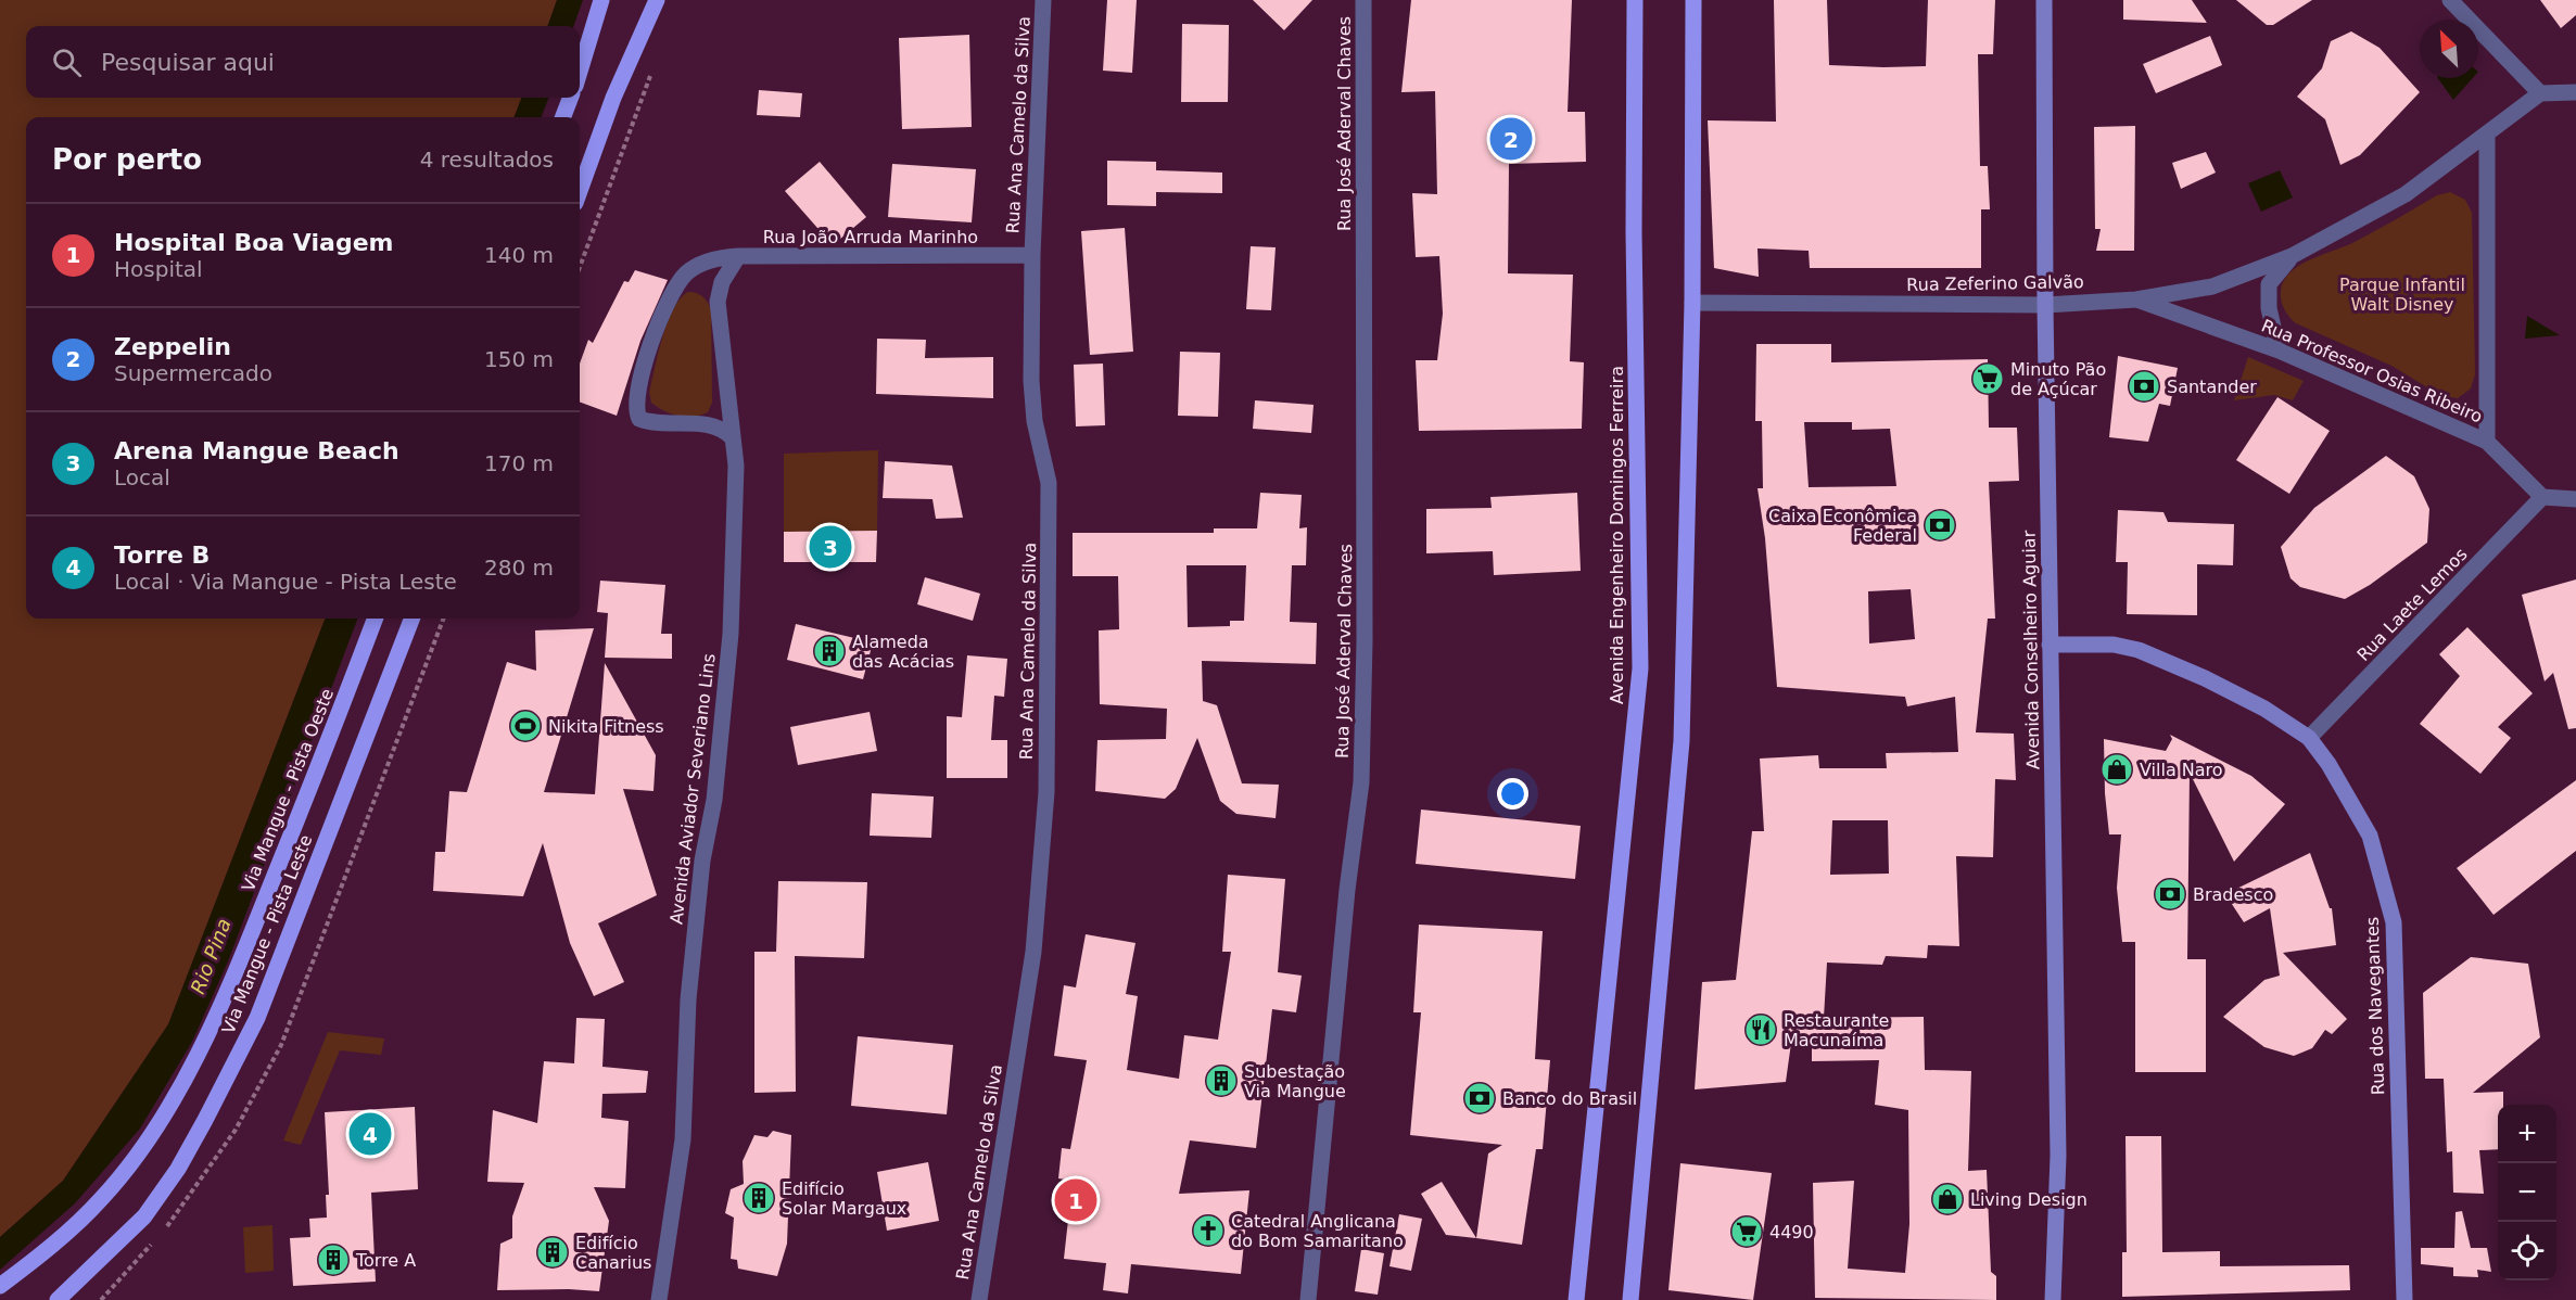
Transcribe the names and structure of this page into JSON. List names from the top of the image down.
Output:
{
  "streets": {
    "main road": [
      "Avenida Engenheiro Domingos Ferreira",
      "Avenida Conselheiro Aguiar",
      "Via Mangue - Pista Oeste",
      "Via Mangue - Pista Leste",
      "Rua dos Navegantes"
    ],
    "street": [
      "Rua José Aderval Chaves",
      "Rua Ana Camelo da Silva",
      "Rua João Arruda Marinho",
      "Rua Zeferino Galvão",
      "Rua Professor Osias Ribeiro",
      "Rua Laete Lemos",
      "Avenida Aviador Severiano Lins"
    ]
  },
  "crossings": [
    ["Rua Ana Camelo da Silva", "Rua João Arruda Marinho"],
    ["Rua João Arruda Marinho", "Avenida Aviador Severiano Lins"],
    ["Rua Zeferino Galvão", "Rua Professor Osias Ribeiro"],
    ["Rua Zeferino Galvão", "Avenida Conselheiro Aguiar"],
    ["Rua Professor Osias Ribeiro", "Rua Laete Lemos"],
    ["Rua Laete Lemos", "Rua dos Navegantes"],
    ["Avenida Conselheiro Aguiar", "Rua dos Navegantes"]
  ],
  "water": ["Rio Pina"],
  "parks": ["Parque Infantil Walt Disney"],
  "places": {
    "supermarket": ["Minuto Pão de Açúcar", "4490"],
    "bank": [
      "Santander",
      "Caixa Econômica Federal",
      "Bradesco",
      "Banco do Brasil"
    ],
    "building": [
      "Alameda das Acácias",
      "Subestação Via Mangue",
      "Edifício Solar Margaux",
      "Edifício Canarius",
      "Torre A"
    ],
    "sports": ["Nikita Fitness"],
    "shop": ["Villa Naro", "Living Design"],
    "restaurant": ["Restaurante Macunaíma"],
    "church": ["Catedral Anglicana do Bom Samaritano"]
  },
  "north": "top left",
  "page": {
    "search": "Pesquisar aqui",
    "pins": [
      "2",
      "3",
      "4",
      "1"
    ],
    "heading": ["Por perto", "4 resultados"],
    "list": [
      {
        "mark": "1",
        "name": "Hospital Boa Viagem",
        "note": "Hospital",
        "value": "140 m"
      },
      {
        "mark": "2",
        "name": "Zeppelin",
        "note": "Supermercado",
        "value": "150 m"
      },
      {
        "mark": "3",
        "name": "Arena Mangue Beach",
        "note": "Local",
        "value": "170 m"
      },
      {
        "mark": "4",
        "name": "Torre B",
        "note": "Local · Via Mangue - Pista Leste",
        "value": "280 m"
      }
    ],
    "map_buttons": ["+", "−"]
  }
}
